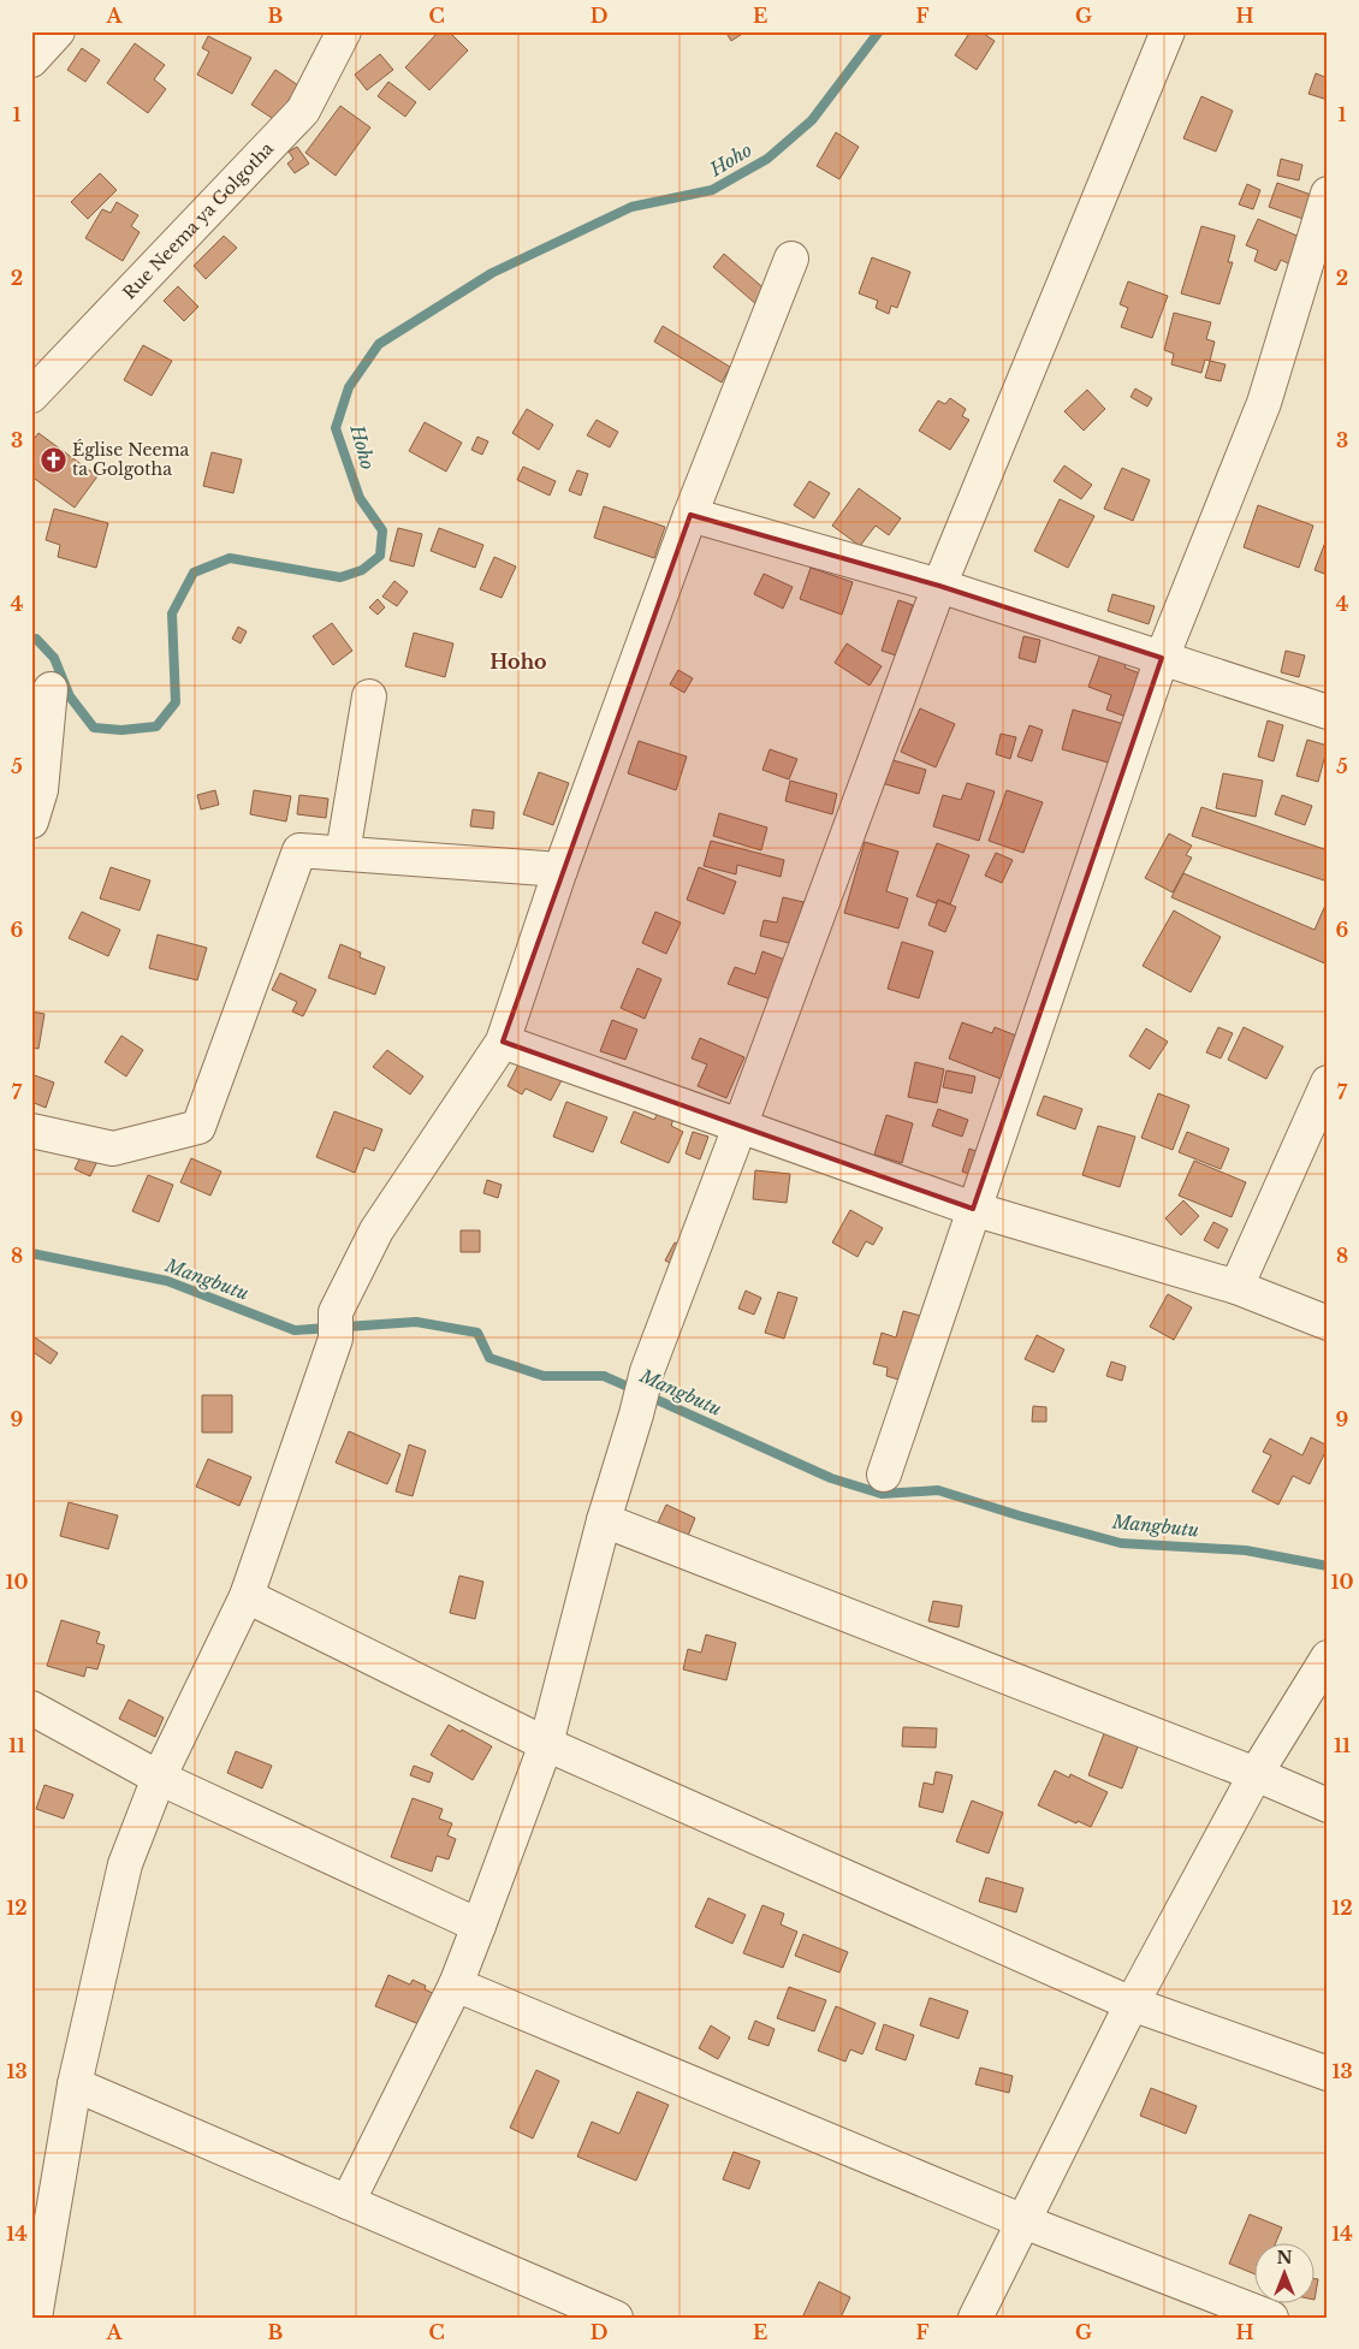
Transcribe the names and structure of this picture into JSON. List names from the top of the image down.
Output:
{
  "streets": {
    "street": ["Rue Neema ya Golgotha"]
  },
  "districts": ["Hoho"],
  "water": ["Hoho", "Mangbutu"],
  "places": {
    "church": ["Église Neema ta Golgotha"]
  },
  "north": "top",
  "grid": {
    "columns": [
      "A",
      "B",
      "C",
      "D",
      "E",
      "F",
      "G",
      "H"
    ],
    "rows": [
      "1",
      "2",
      "3",
      "4",
      "5",
      "6",
      "7",
      "8",
      "9",
      "10",
      "11",
      "12",
      "13",
      "14"
    ]
  }
}
